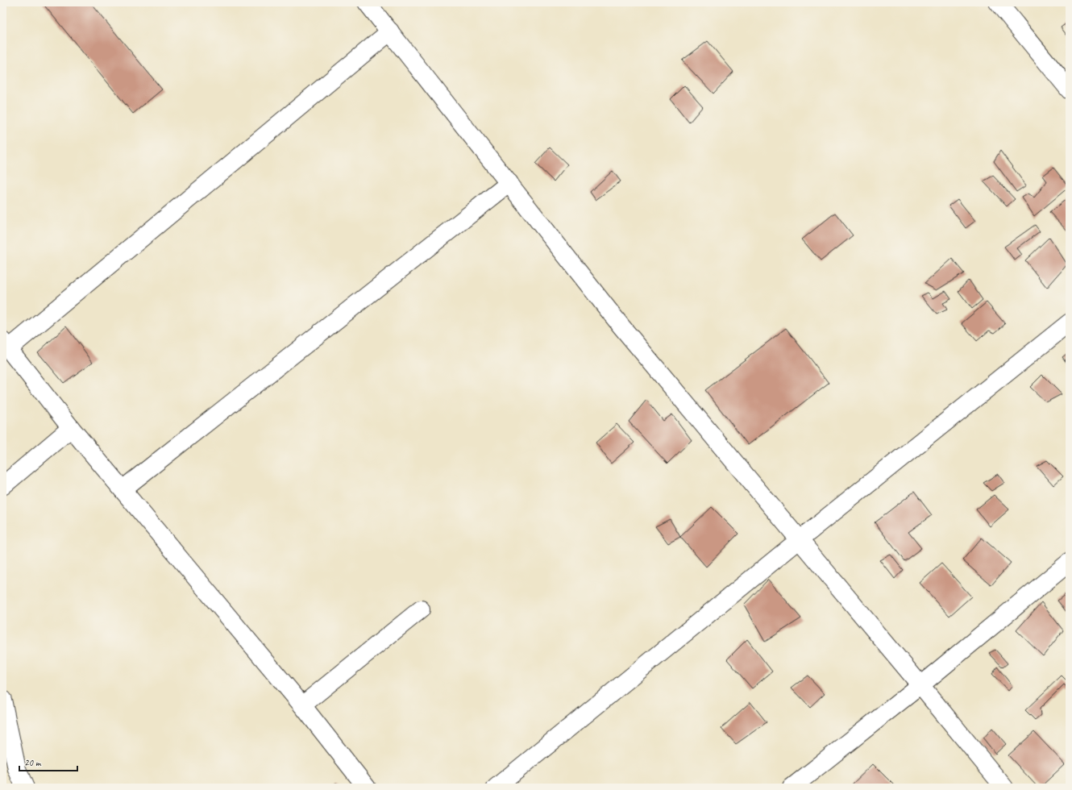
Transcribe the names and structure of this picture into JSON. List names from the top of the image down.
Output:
{
  "scale_bar": "20 m"
}
